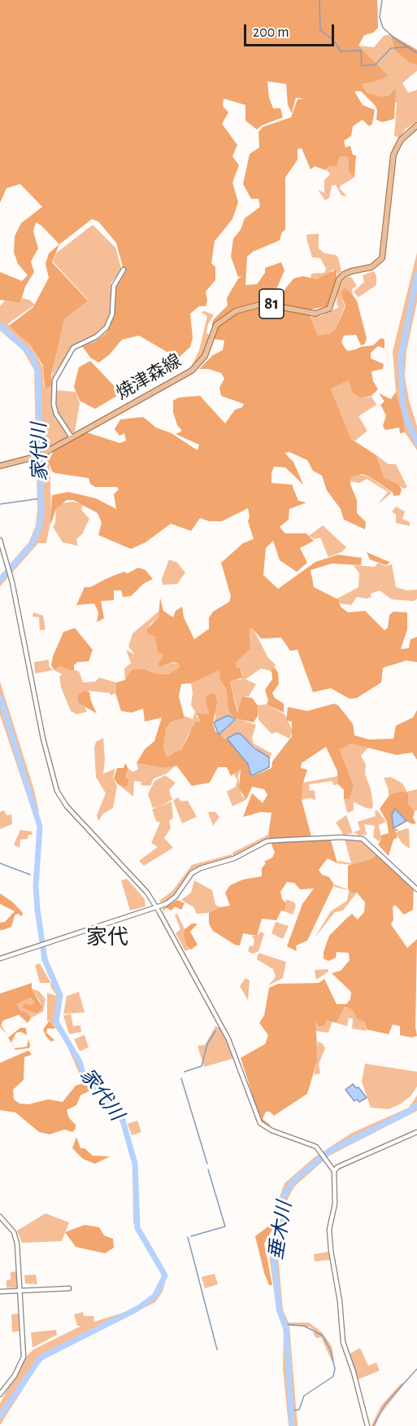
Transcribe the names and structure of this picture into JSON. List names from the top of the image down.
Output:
{
  "streets": {
    "main road": ["81", "焼津森線"]
  },
  "districts": ["家代"],
  "water": ["家代川", "垂木川"],
  "scale_bar": "200 m"
}
